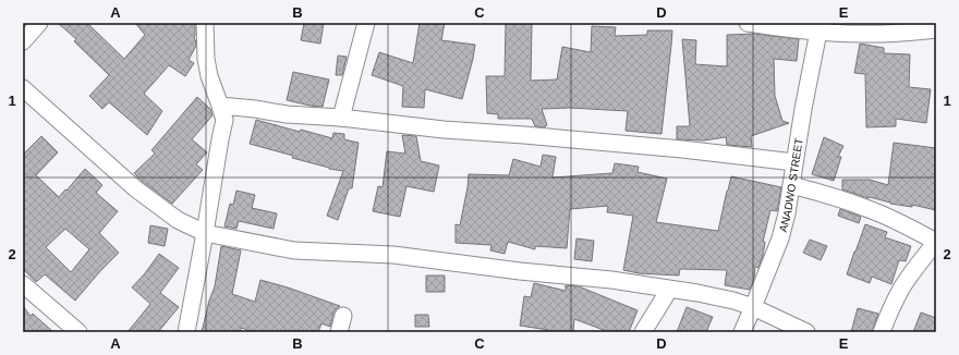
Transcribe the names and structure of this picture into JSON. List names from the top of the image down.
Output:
{
  "streets": {
    "street": ["ANADWO STREET"]
  },
  "grid": {
    "columns": [
      "A",
      "B",
      "C",
      "D",
      "E"
    ],
    "rows": ["1", "2"]
  }
}
